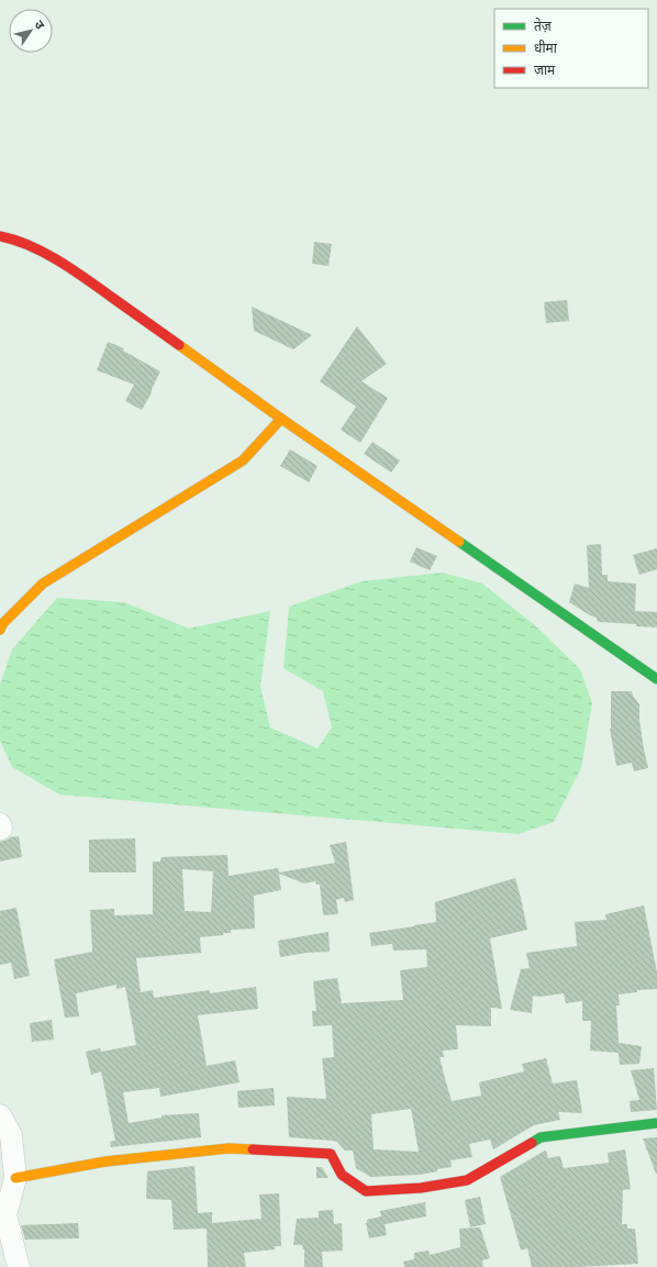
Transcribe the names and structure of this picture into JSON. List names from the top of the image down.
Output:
{
  "legend": ["तेज़", "धीमा", "जाम"],
  "north": "top right"
}
